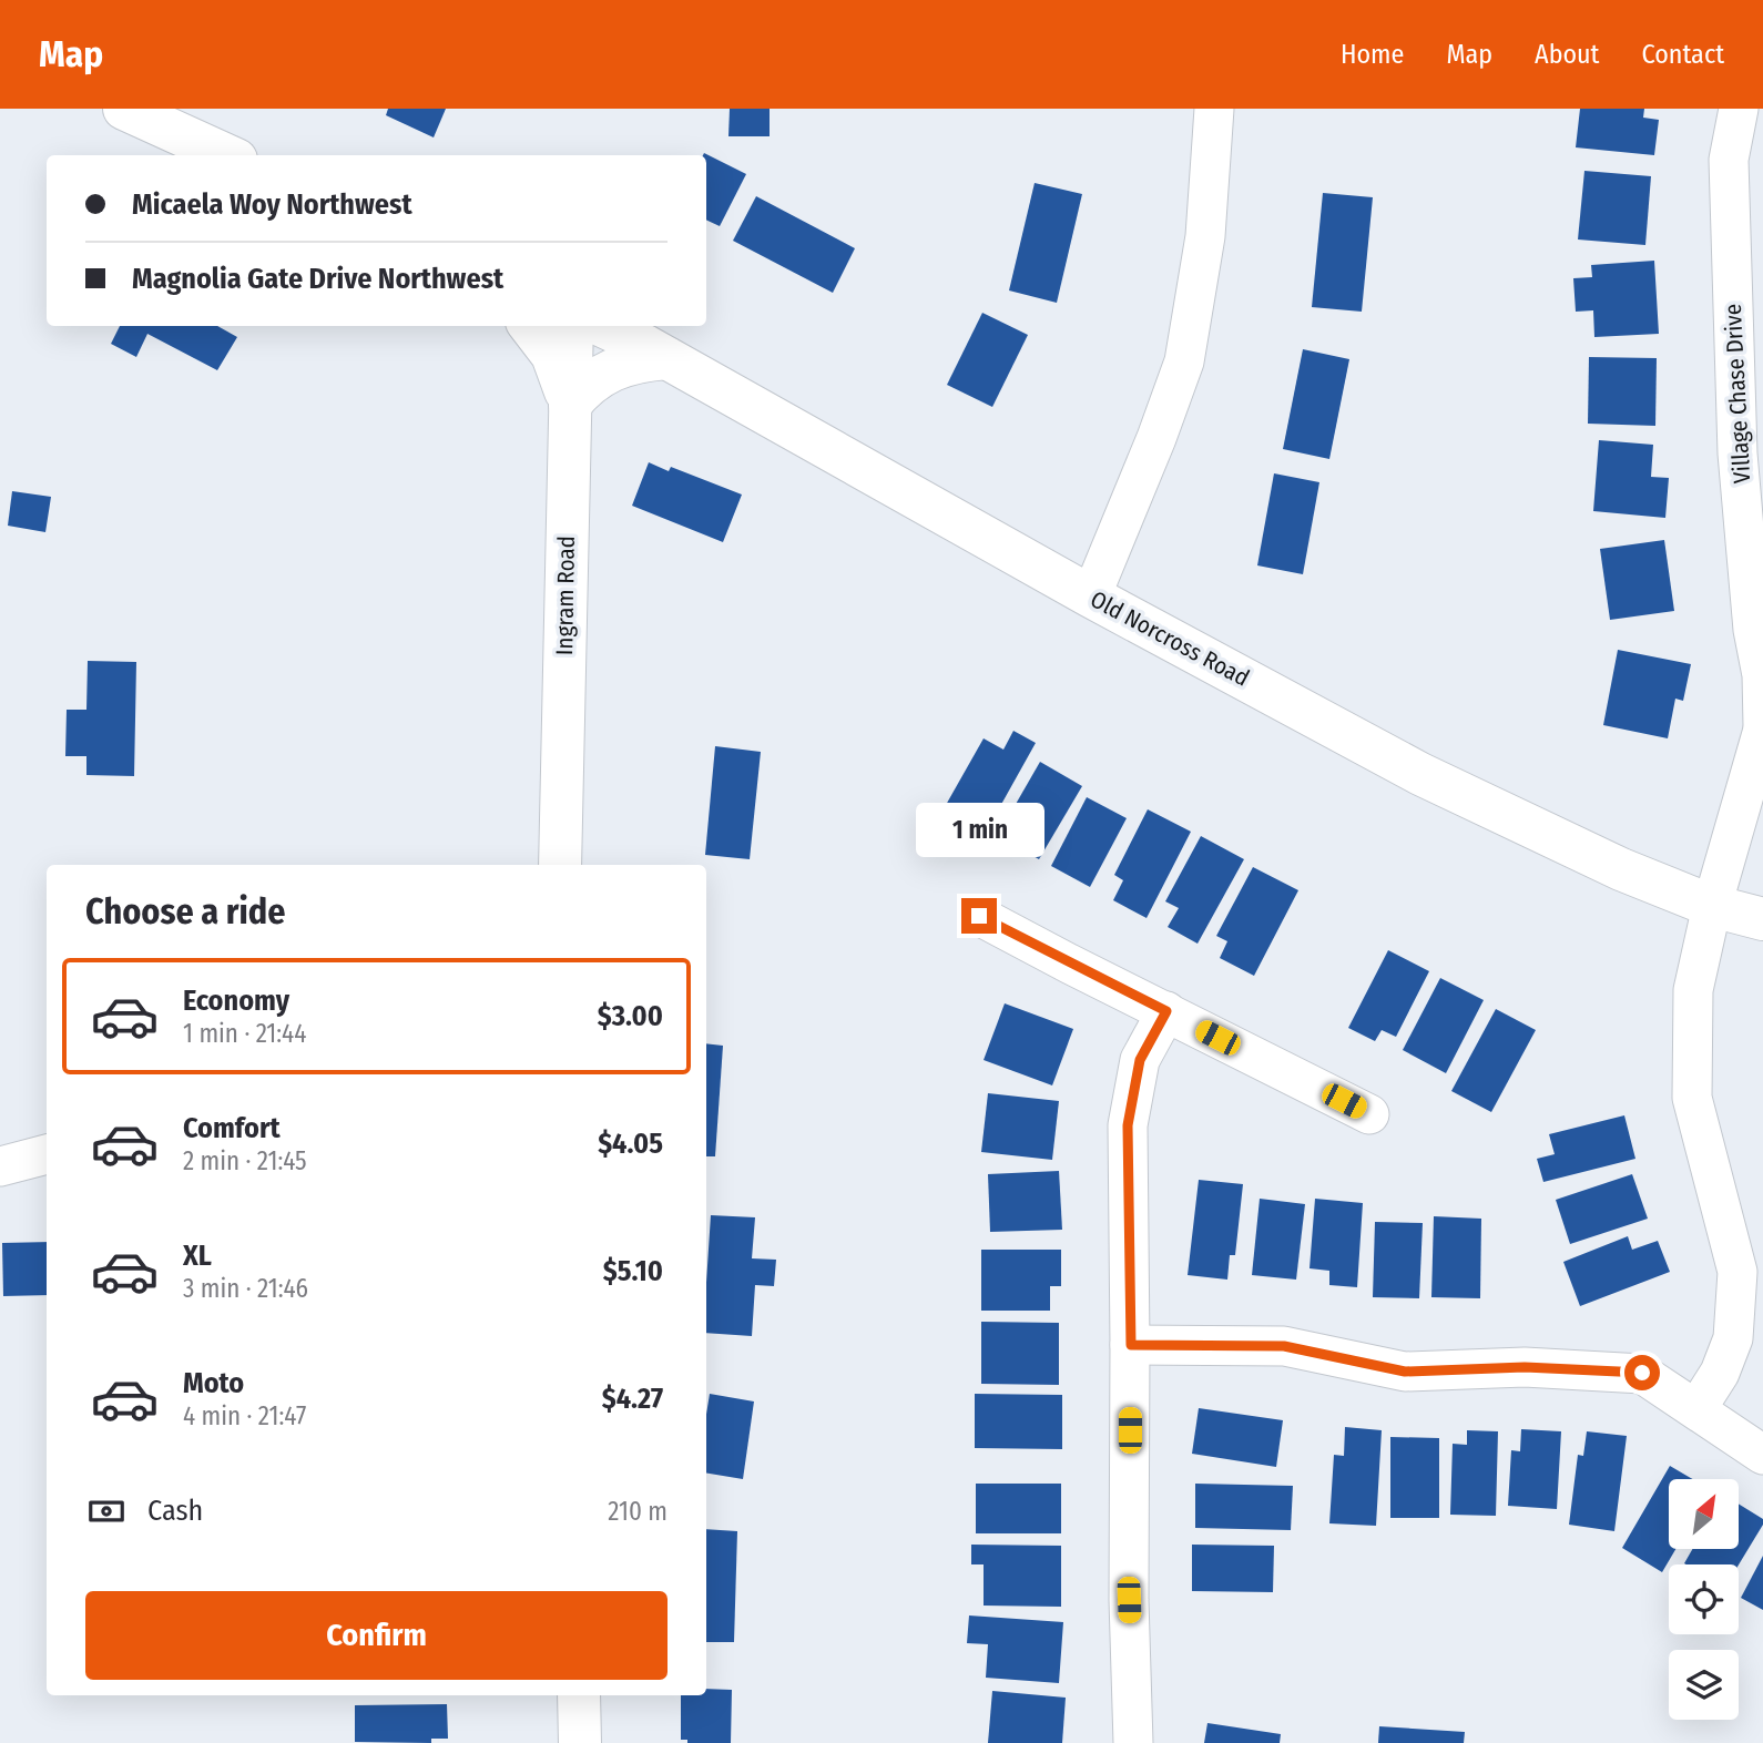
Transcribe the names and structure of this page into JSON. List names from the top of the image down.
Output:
{
  "streets": {
    "street": ["Village Chase Drive", "Ingram Road", "Old Norcross Road"]
  },
  "crossings": [
    ["Village Chase Drive", "Old Norcross Road"]
  ],
  "north": "top right",
  "page": {
    "header": "Map",
    "nav": [
      "Home",
      "Map",
      "About",
      "Contact"
    ],
    "banner": ["Micaela Woy Northwest", "Magnolia Gate Drive Northwest"],
    "bubble": "1 min",
    "heading": "Choose a ride",
    "list": [
      {
        "name": "Economy",
        "note": "1 min · 21:44",
        "value": "$3.00"
      },
      {
        "name": "Comfort",
        "note": "2 min · 21:45",
        "value": "$4.05"
      },
      {
        "name": "XL",
        "note": "3 min · 21:46",
        "value": "$5.10"
      },
      {
        "name": "Moto",
        "note": "4 min · 21:47",
        "value": "$4.27"
      }
    ],
    "pay": ["Cash", "210 m"],
    "buttons": "Confirm"
  }
}
